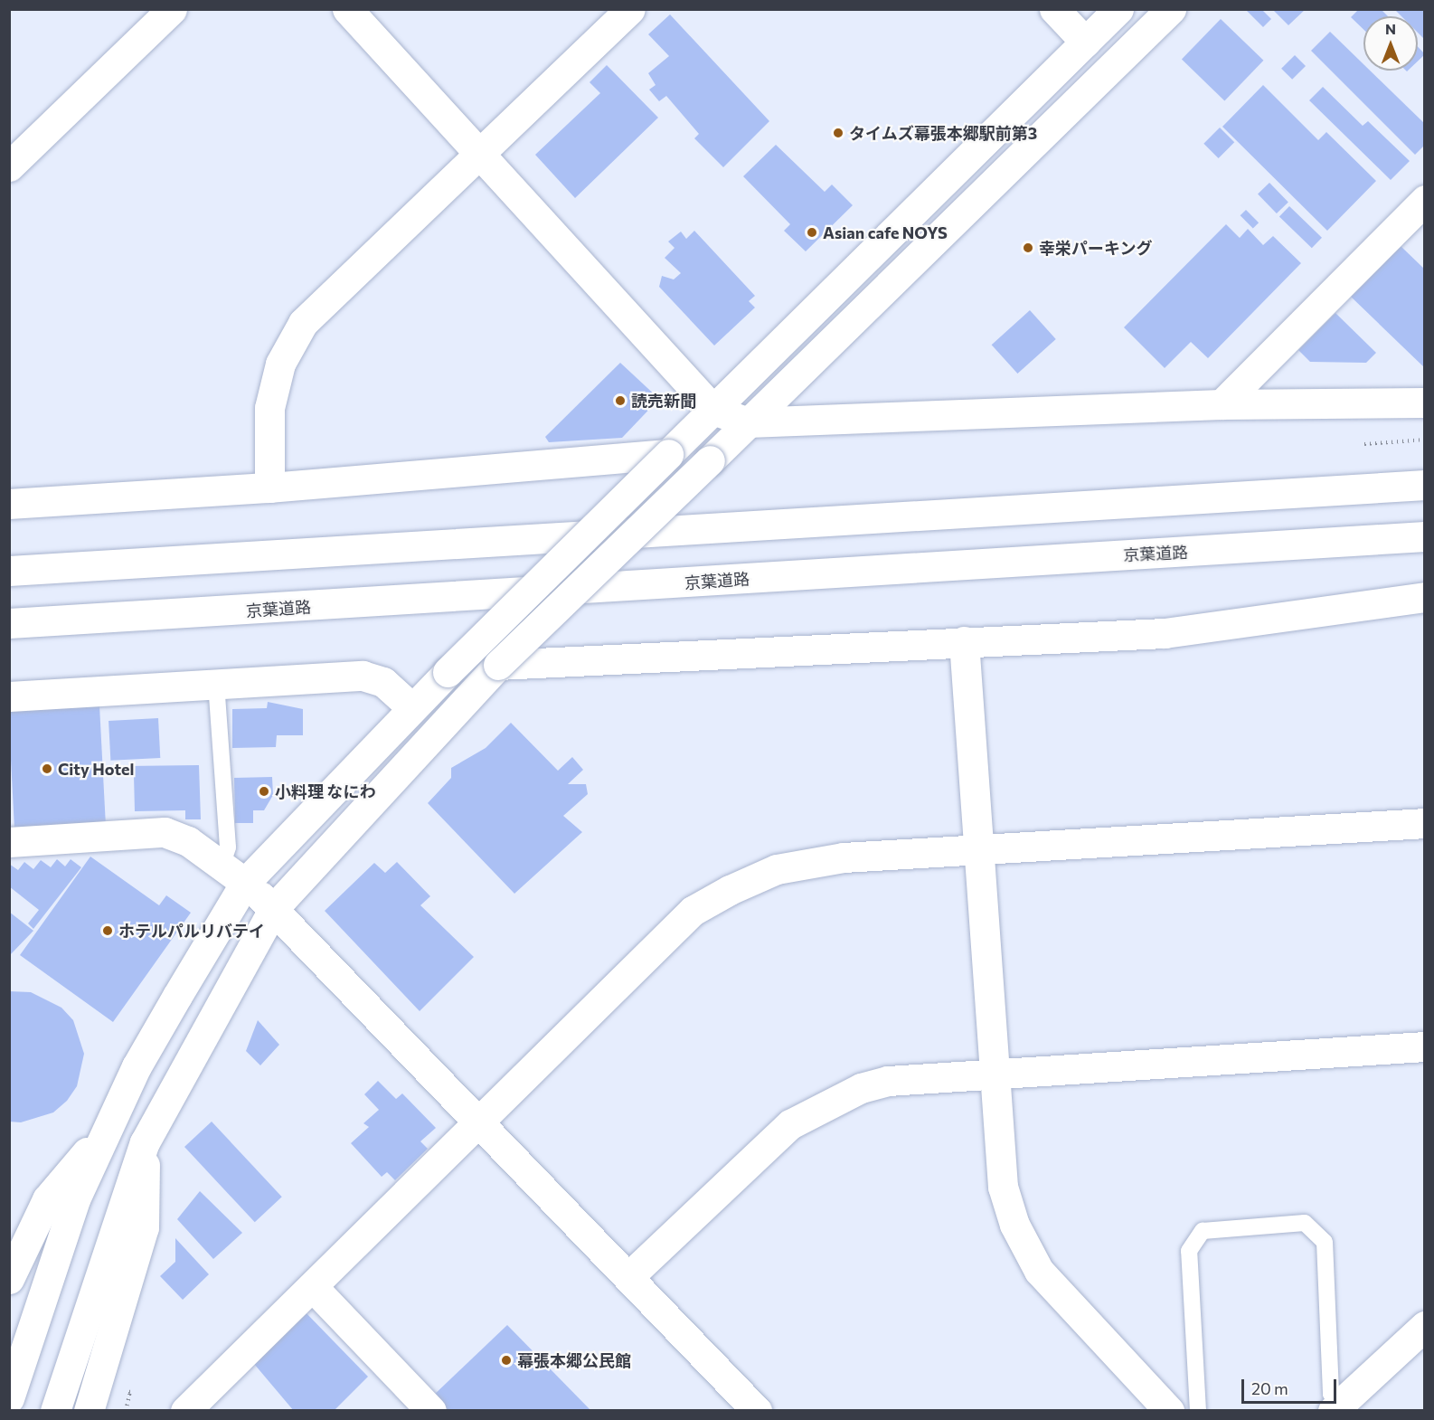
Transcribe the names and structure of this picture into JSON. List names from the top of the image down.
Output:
{
  "streets": {
    "main road": ["京葉道路"]
  },
  "places": [
    "タイムズ幕張本郷駅前第3",
    "Asian cafe NOYS",
    "幸栄パーキング",
    "読売新聞",
    "City Hotel",
    "小料理 なにわ",
    "ホテルパルリバテイ",
    "幕張本郷公民館"
  ],
  "scale_bar": "20 m",
  "north": "top"
}
